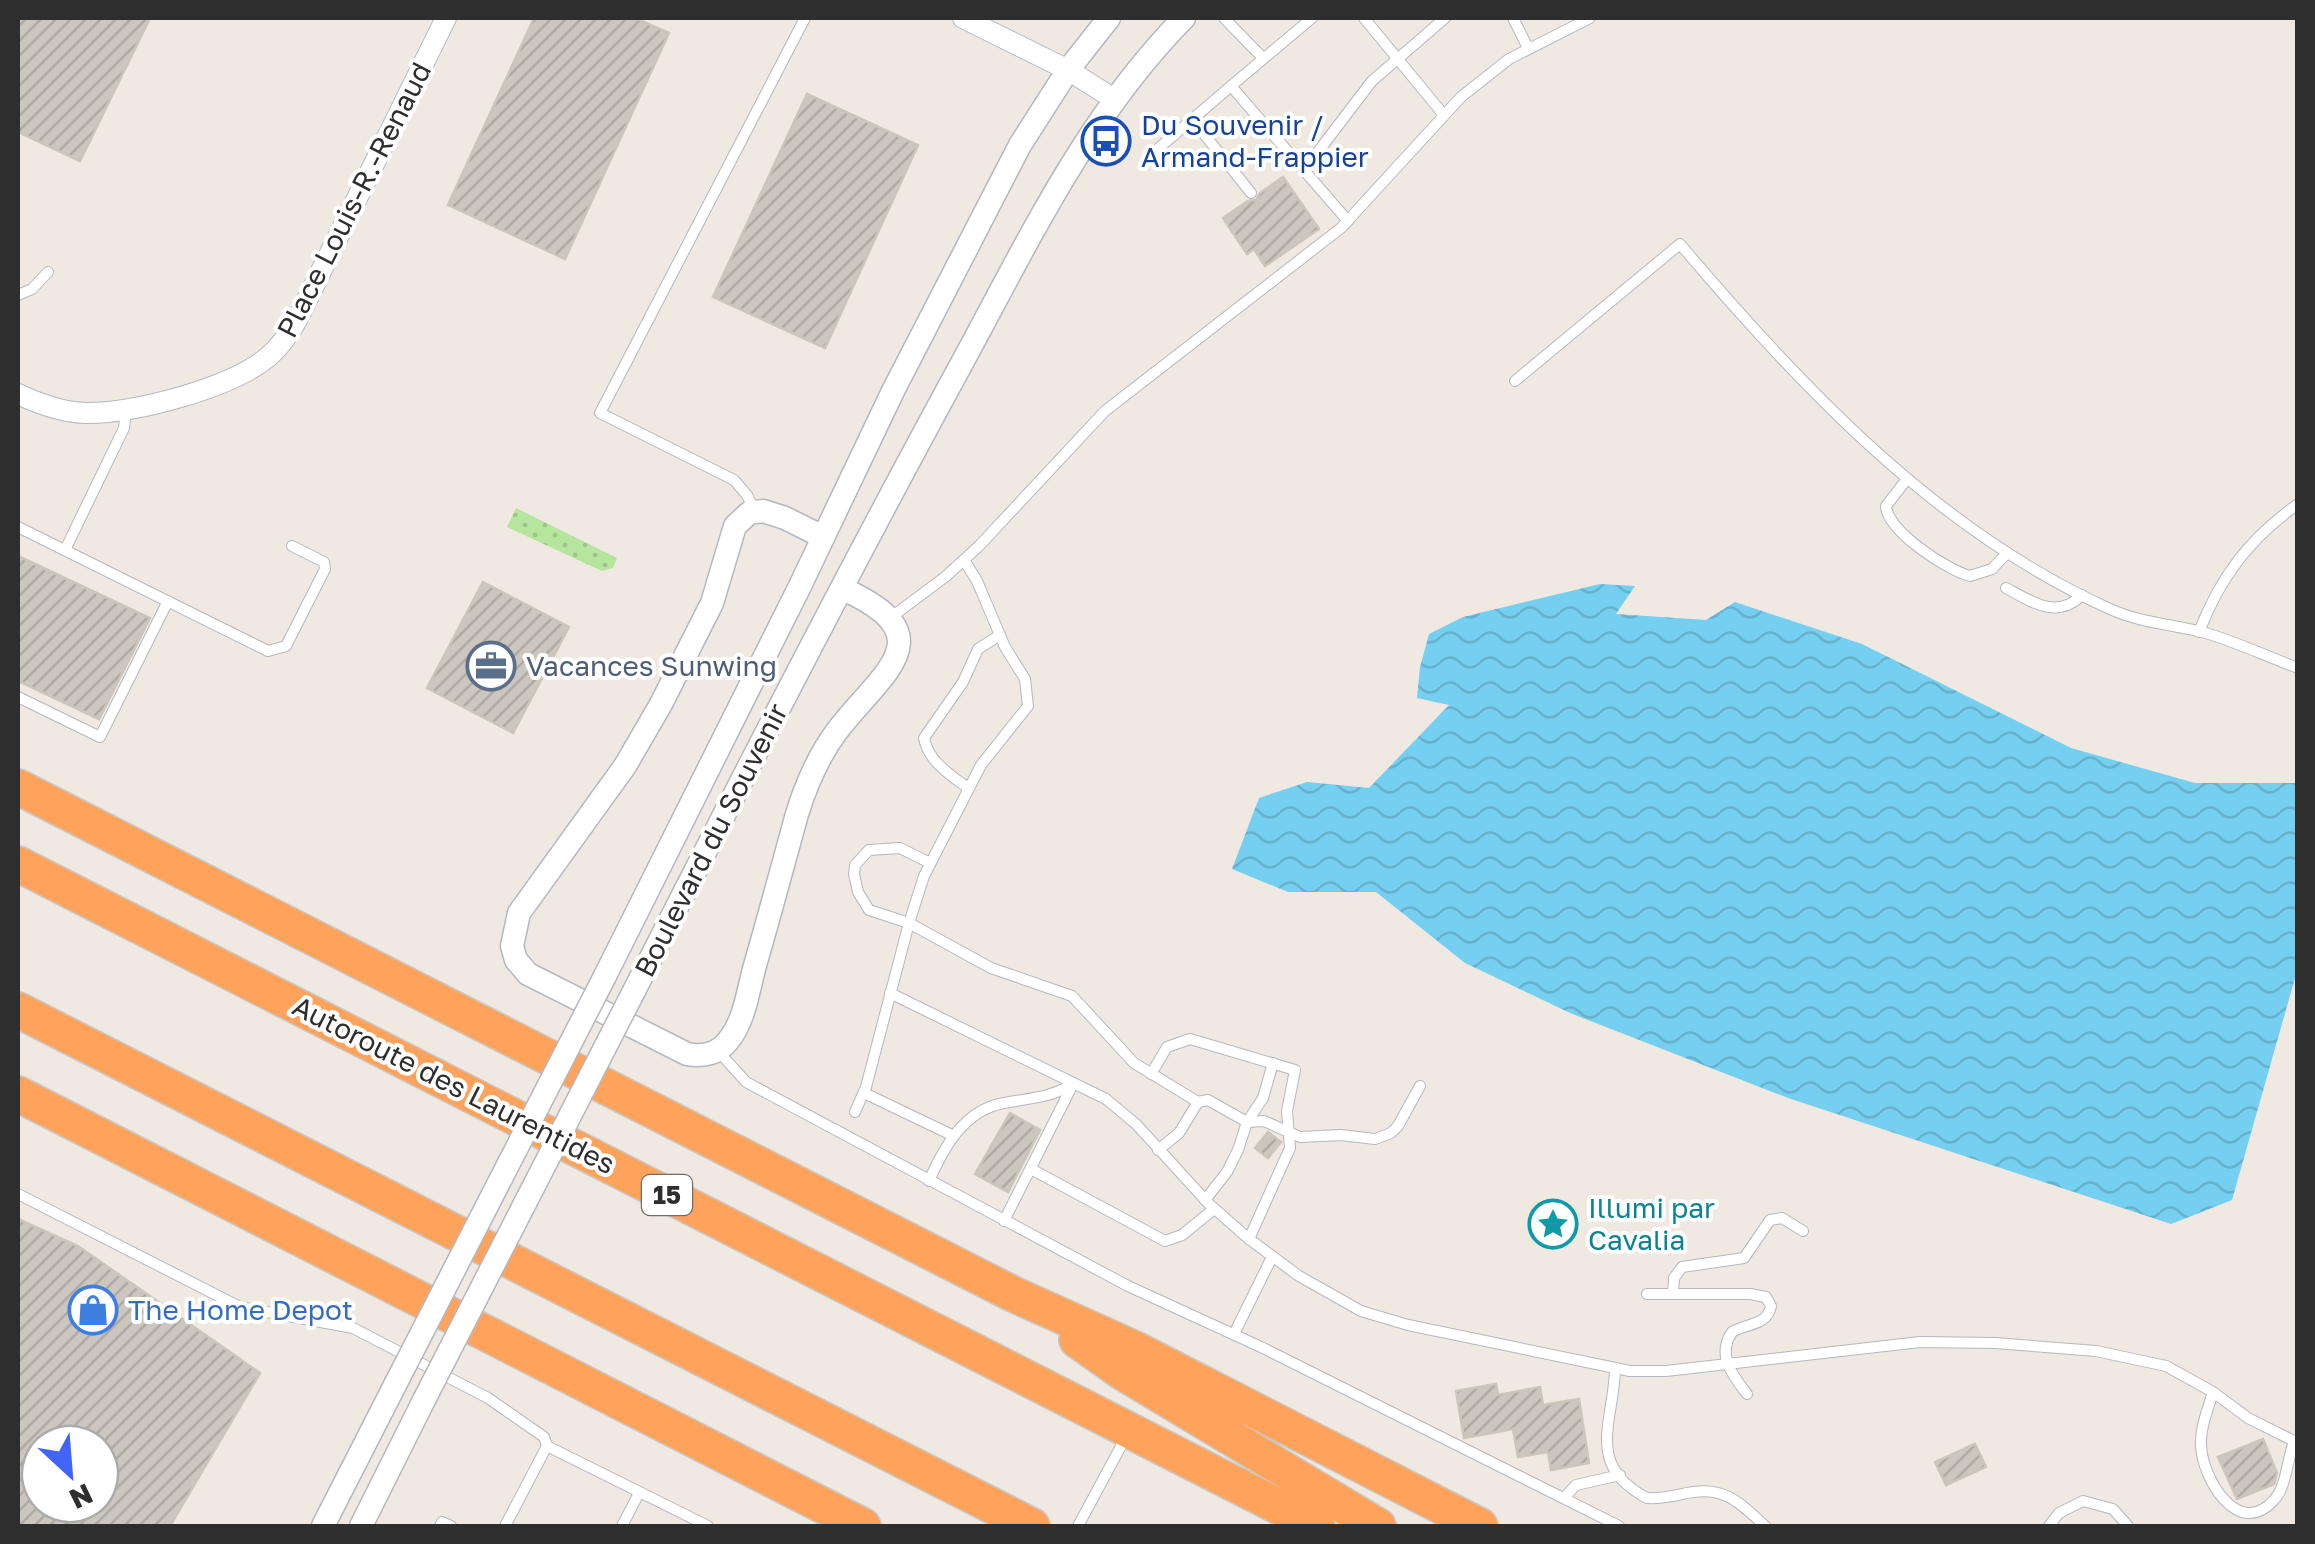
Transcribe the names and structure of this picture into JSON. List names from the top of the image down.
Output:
{
  "streets": {
    "highway": ["Autoroute des Laurentides", "15"],
    "street": ["Place Louis-R.-Renaud", "Boulevard du Souvenir"]
  },
  "places": {
    "bus stop": ["Du Souvenir / Armand-Frappier"],
    "office": ["Vacances Sunwing"],
    "place": ["Illumi par Cavalia"],
    "shop": ["The Home Depot"]
  },
  "north": "bottom right"
}
